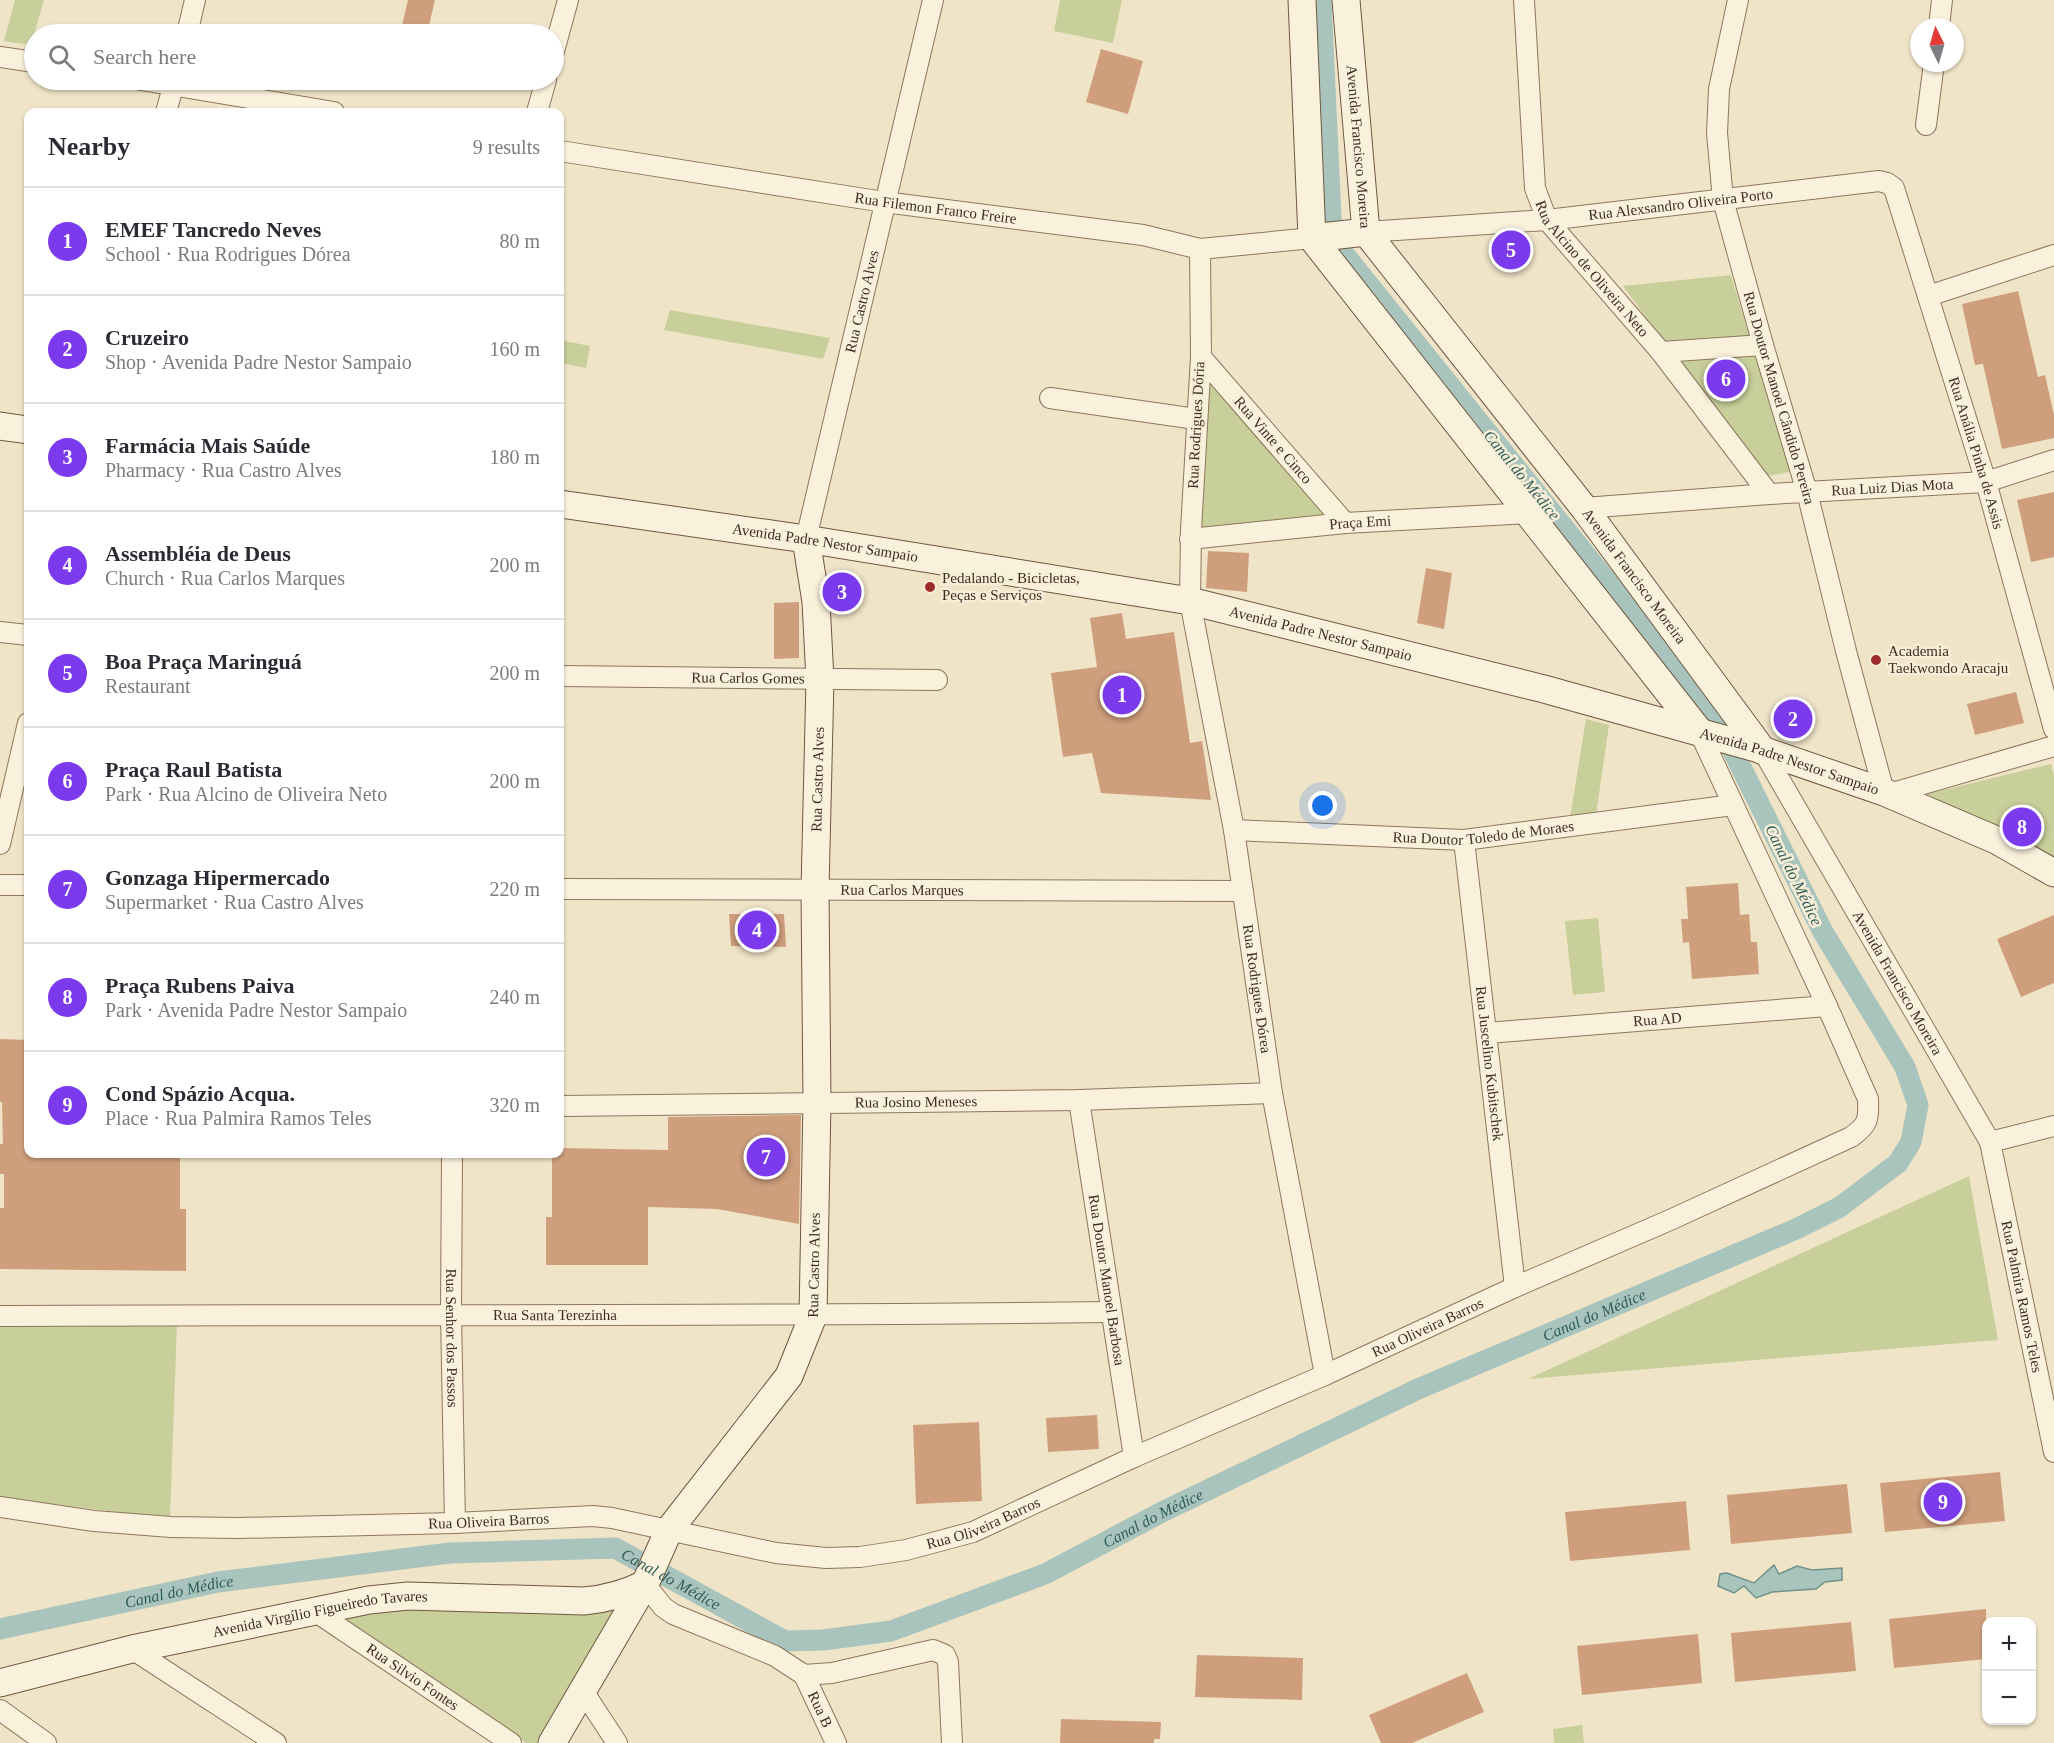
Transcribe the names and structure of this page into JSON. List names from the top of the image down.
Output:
{
  "streets": {
    "street": [
      "Avenida Francisco Moreira",
      "Rua Alexsandro Oliveira Porto",
      "Rua Filemon Franco Freire",
      "Rua Alcino de Oliveira Neto",
      "Rua Castro Alves",
      "Rua Doutor Manoel Cândido Pereira",
      "Rua Rodrigues Dória",
      "Rua Vinte e Cinco",
      "Rua Anália Pinha de Assis",
      "Rua Luiz Dias Mota",
      "Praça Emi",
      "Avenida Padre Nestor Sampaio",
      "Rua Carlos Gomes",
      "Rua Doutor Toledo de Moraes",
      "Rua Carlos Marques",
      "Rua Rodrigues Dórea",
      "Rua AD",
      "Rua Juscelino Kubitschek",
      "Rua Josino Meneses",
      "Rua Doutor Manoel Barbosa",
      "Rua Palmira Ramos Teles",
      "Rua Santa Terezinha",
      "Rua Oliveira Barros",
      "Rua Senhor dos Passos",
      "Avenida Virgílio Figueiredo Tavares",
      "Rua Silvio Fontes",
      "Rua B"
    ]
  },
  "crossings": [
    ["Avenida Francisco Moreira", "Rua Alexsandro Oliveira Porto"],
    ["Avenida Francisco Moreira", "Rua Luiz Dias Mota"],
    ["Avenida Francisco Moreira", "Avenida Padre Nestor Sampaio"],
    ["Avenida Francisco Moreira", "Rua Palmira Ramos Teles"],
    ["Rua Alexsandro Oliveira Porto", "Rua Alcino de Oliveira Neto"],
    ["Rua Alexsandro Oliveira Porto", "Rua Doutor Manoel Cândido Pereira"],
    ["Rua Alexsandro Oliveira Porto", "Rua Anália Pinha de Assis"],
    ["Rua Filemon Franco Freire", "Rua Castro Alves"],
    ["Rua Filemon Franco Freire", "Rua Rodrigues Dória"],
    ["Rua Alcino de Oliveira Neto", "Rua Luiz Dias Mota"],
    ["Rua Castro Alves", "Avenida Padre Nestor Sampaio"],
    ["Rua Castro Alves", "Rua Carlos Gomes"],
    ["Rua Castro Alves", "Rua Carlos Marques"],
    ["Rua Castro Alves", "Rua Josino Meneses"],
    ["Rua Castro Alves", "Rua Santa Terezinha"],
    ["Rua Castro Alves", "Rua Oliveira Barros"],
    ["Rua Castro Alves", "Avenida Virgílio Figueiredo Tavares"],
    ["Rua Doutor Manoel Cândido Pereira", "Rua Luiz Dias Mota"],
    ["Rua Doutor Manoel Cândido Pereira", "Avenida Padre Nestor Sampaio"],
    ["Rua Rodrigues Dória", "Rua Vinte e Cinco"],
    ["Rua Rodrigues Dória", "Praça Emi"],
    ["Rua Rodrigues Dória", "Avenida Padre Nestor Sampaio"],
    ["Rua Rodrigues Dória", "Rua Rodrigues Dórea"],
    ["Rua Vinte e Cinco", "Praça Emi"],
    ["Rua Anália Pinha de Assis", "Rua Luiz Dias Mota"],
    ["Avenida Padre Nestor Sampaio", "Rua Rodrigues Dórea"],
    ["Rua Doutor Toledo de Moraes", "Rua Rodrigues Dórea"],
    ["Rua Doutor Toledo de Moraes", "Rua Juscelino Kubitschek"],
    ["Rua Carlos Marques", "Rua Rodrigues Dórea"],
    ["Rua Rodrigues Dórea", "Rua Josino Meneses"],
    ["Rua Rodrigues Dórea", "Rua Oliveira Barros"],
    ["Rua AD", "Rua Juscelino Kubitschek"],
    ["Rua AD", "Rua Oliveira Barros"],
    ["Rua Juscelino Kubitschek", "Rua Oliveira Barros"],
    ["Rua Josino Meneses", "Rua Doutor Manoel Barbosa"],
    ["Rua Doutor Manoel Barbosa", "Rua Santa Terezinha"],
    ["Rua Doutor Manoel Barbosa", "Rua Oliveira Barros"],
    ["Rua Santa Terezinha", "Rua Senhor dos Passos"],
    ["Rua Oliveira Barros", "Rua Senhor dos Passos"],
    ["Avenida Virgílio Figueiredo Tavares", "Rua Silvio Fontes"]
  ],
  "water": ["Canal do Médice"],
  "places": ["Pedalando - Bicicletas, Peças e Serviços", "Academia Taekwondo Aracaju"],
  "north": "top",
  "page": {
    "search": "Search here",
    "heading": ["Nearby", "9 results"],
    "list": [
      {
        "mark": "1",
        "name": "EMEF Tancredo Neves",
        "note": "School · Rua Rodrigues Dórea",
        "value": "80 m"
      },
      {
        "mark": "2",
        "name": "Cruzeiro",
        "note": "Shop · Avenida Padre Nestor Sampaio",
        "value": "160 m"
      },
      {
        "mark": "3",
        "name": "Farmácia Mais Saúde",
        "note": "Pharmacy · Rua Castro Alves",
        "value": "180 m"
      },
      {
        "mark": "4",
        "name": "Assembléia de Deus",
        "note": "Church · Rua Carlos Marques",
        "value": "200 m"
      },
      {
        "mark": "5",
        "name": "Boa Praça Maringuá",
        "note": "Restaurant",
        "value": "200 m"
      },
      {
        "mark": "6",
        "name": "Praça Raul Batista",
        "note": "Park · Rua Alcino de Oliveira Neto",
        "value": "200 m"
      },
      {
        "mark": "7",
        "name": "Gonzaga Hipermercado",
        "note": "Supermarket · Rua Castro Alves",
        "value": "220 m"
      },
      {
        "mark": "8",
        "name": "Praça Rubens Paiva",
        "note": "Park · Avenida Padre Nestor Sampaio",
        "value": "240 m"
      },
      {
        "mark": "9",
        "name": "Cond Spázio Acqua.",
        "note": "Place · Rua Palmira Ramos Teles",
        "value": "320 m"
      }
    ],
    "pins": [
      "5",
      "6",
      "3",
      "1",
      "2",
      "8",
      "4",
      "7",
      "9"
    ],
    "map_buttons": ["+", "−"]
  }
}
